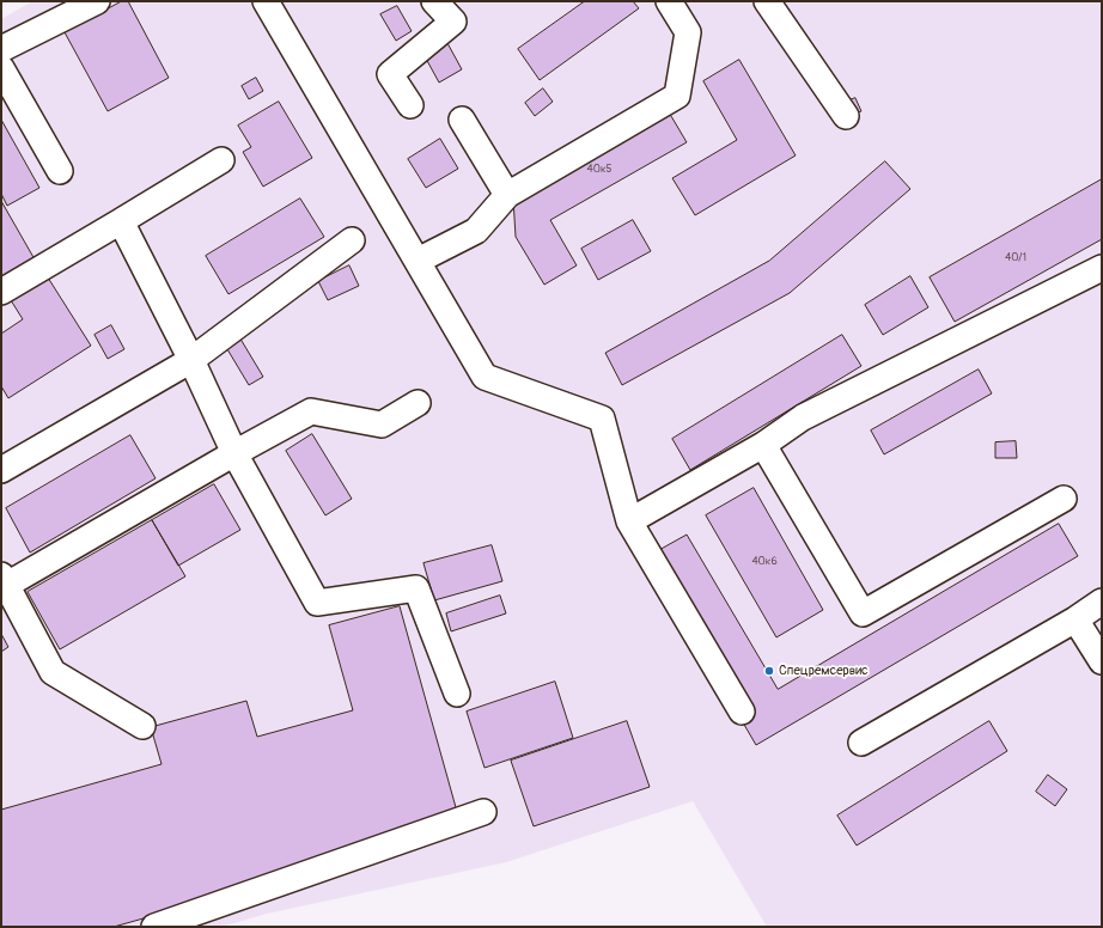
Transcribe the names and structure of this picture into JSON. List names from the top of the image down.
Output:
{
  "places": ["Спецремсервис"],
  "house_numbers": ["40к5", "40/1", "40к6"]
}
